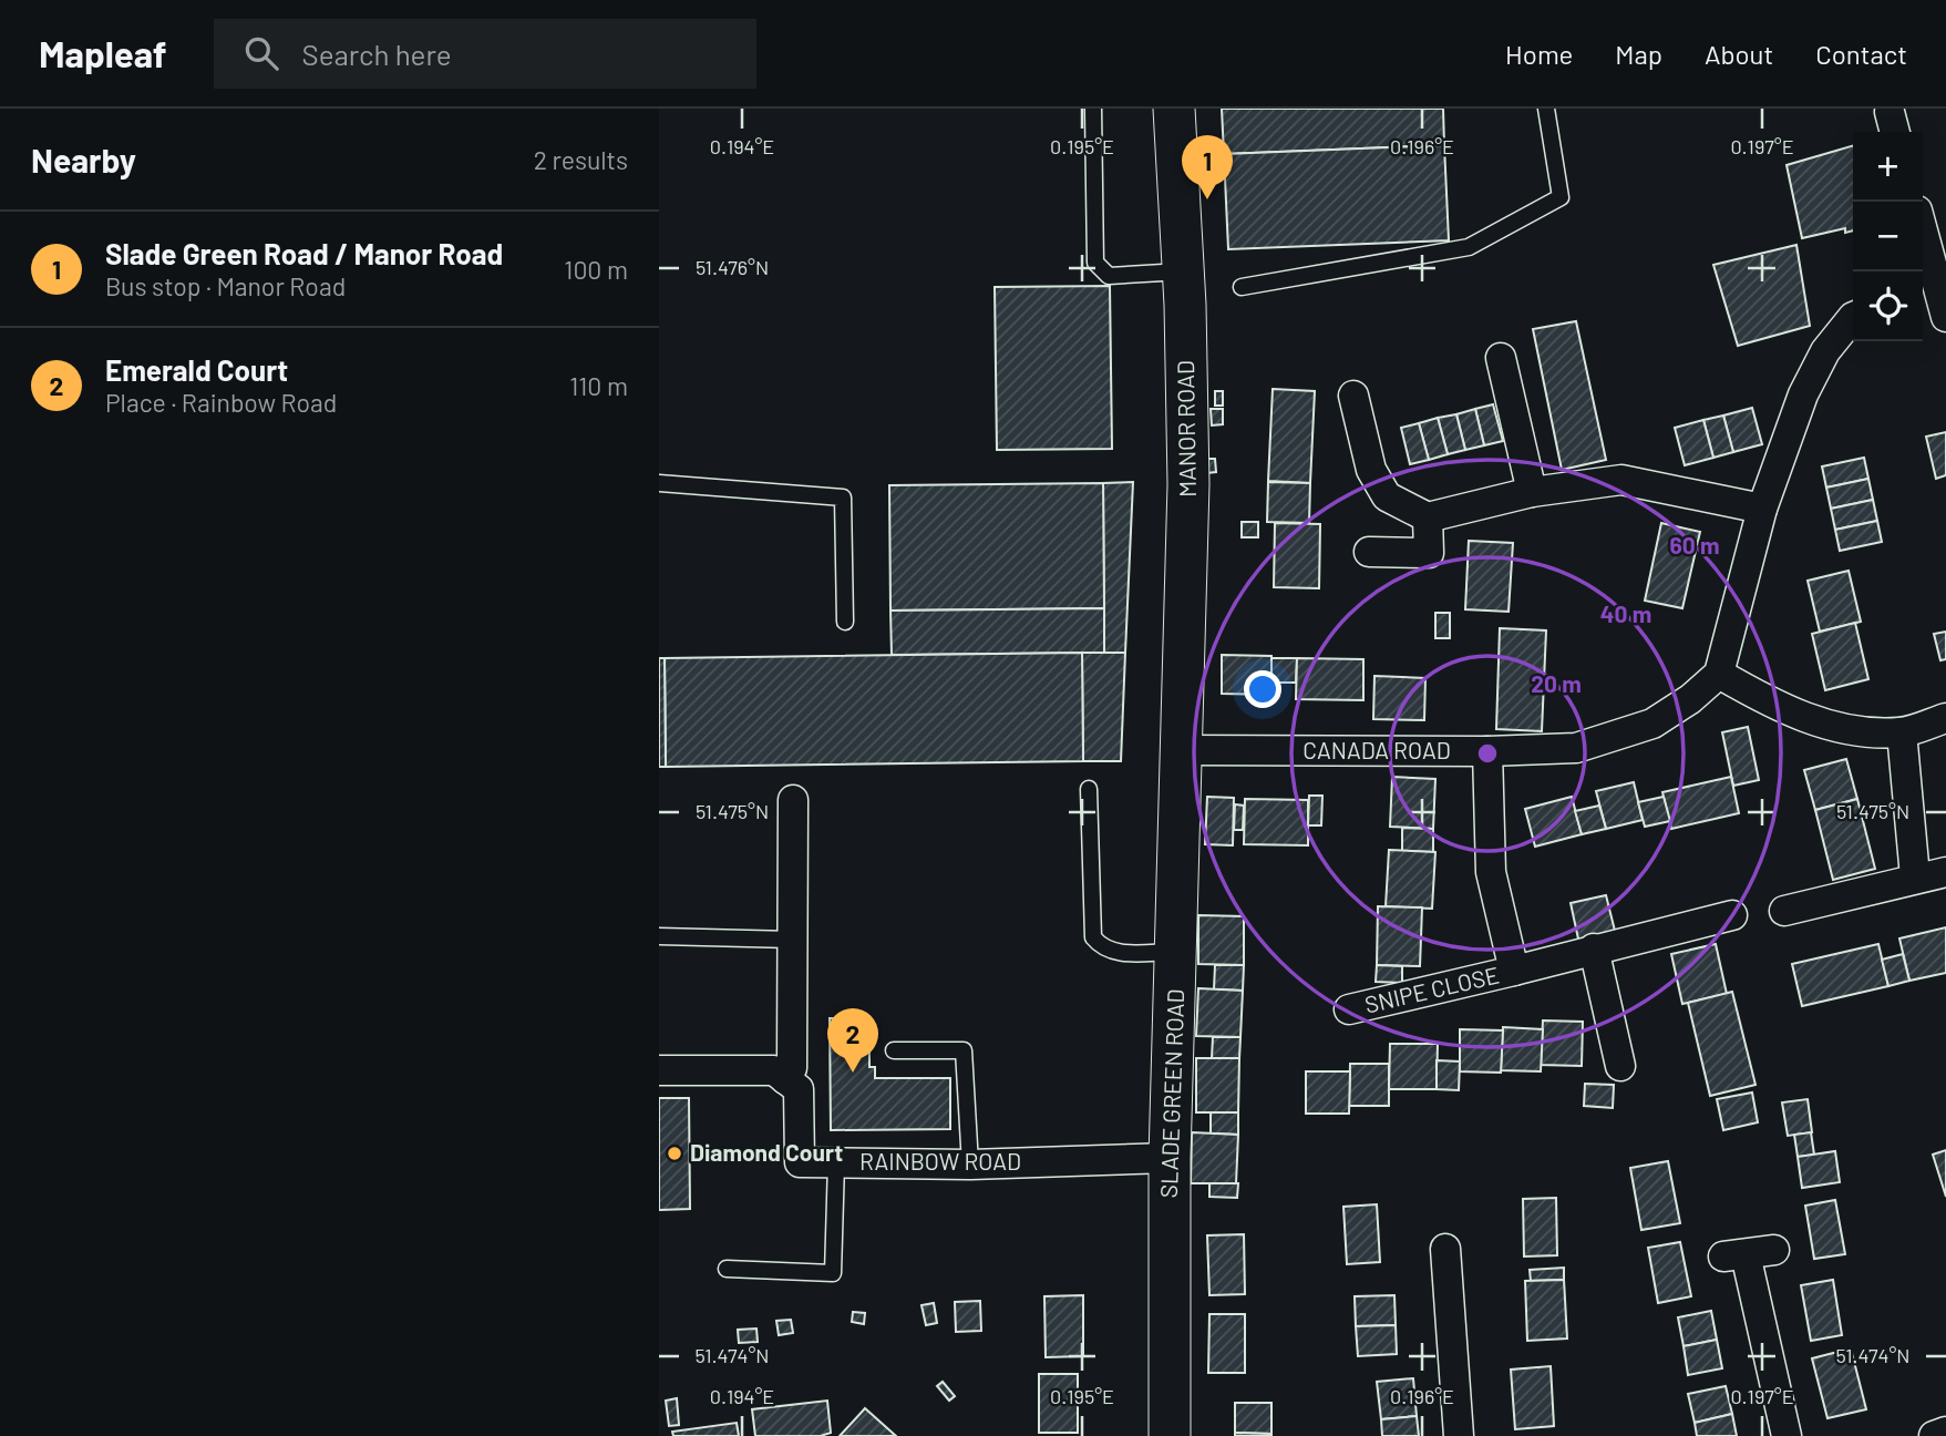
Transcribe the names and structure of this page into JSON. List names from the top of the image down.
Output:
{
  "streets": {
    "street": [
      "MANOR ROAD",
      "CANADA ROAD",
      "SNIPE CLOSE",
      "SLADE GREEN ROAD",
      "RAINBOW ROAD"
    ]
  },
  "crossings": [
    ["MANOR ROAD", "CANADA ROAD"],
    ["MANOR ROAD", "SLADE GREEN ROAD"],
    ["CANADA ROAD", "SNIPE CLOSE"],
    ["CANADA ROAD", "SLADE GREEN ROAD"],
    ["SLADE GREEN ROAD", "RAINBOW ROAD"]
  ],
  "places": ["Diamond Court"],
  "page": {
    "header": "Mapleaf",
    "search": "Search here",
    "nav": [
      "Home",
      "Map",
      "About",
      "Contact"
    ],
    "heading": ["Nearby", "2 results"],
    "map_buttons": ["+", "−"],
    "pins": ["1", "2"],
    "list": [
      {
        "mark": "1",
        "name": "Slade Green Road / Manor Road",
        "note": "Bus stop · Manor Road",
        "value": "100 m"
      },
      {
        "mark": "2",
        "name": "Emerald Court",
        "note": "Place · Rainbow Road",
        "value": "110 m"
      }
    ]
  },
  "coordinates": [
    "0.194°E",
    "0.195°E",
    "0.196°E",
    "0.197°E",
    "51.476°N",
    "51.475°N",
    "51.474°N"
  ],
  "rings": ["60 m", "40 m", "20 m"]
}
